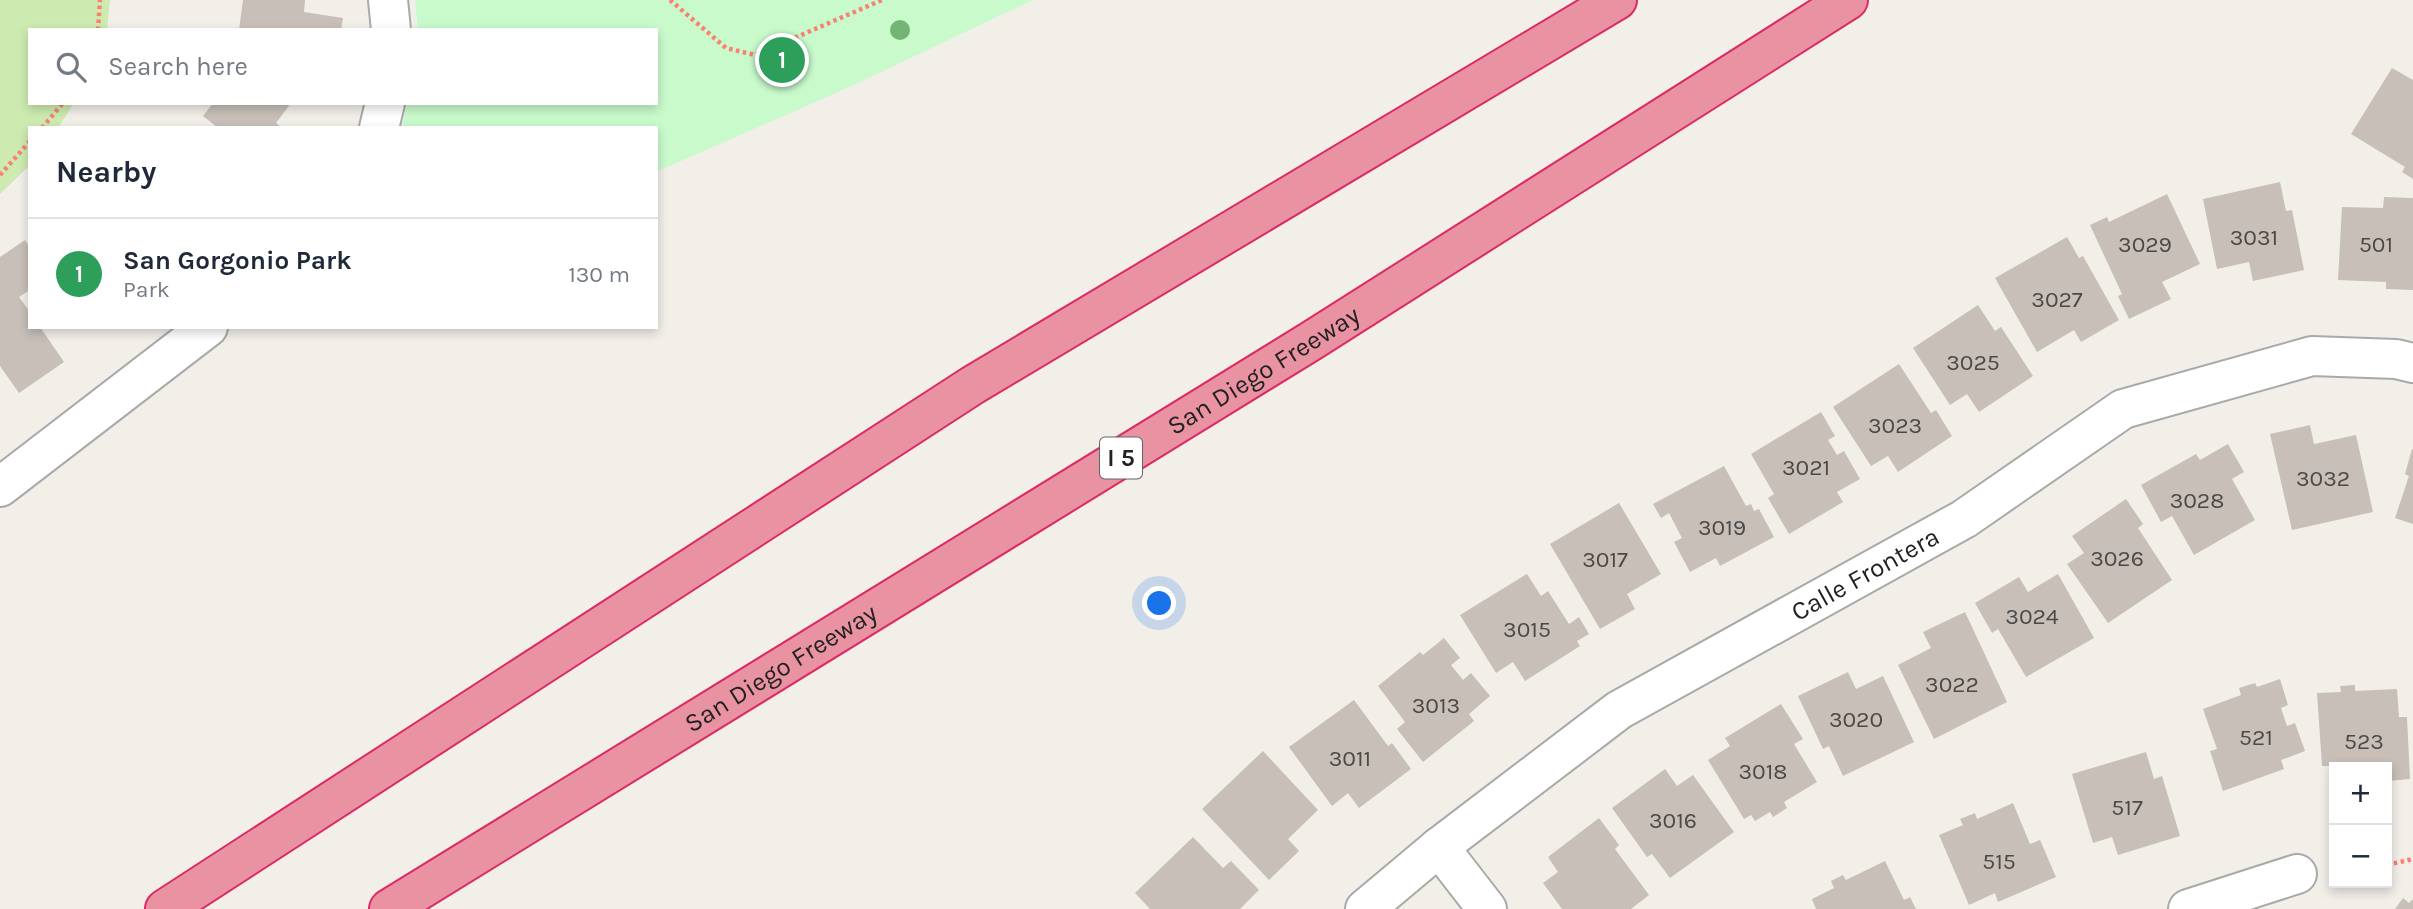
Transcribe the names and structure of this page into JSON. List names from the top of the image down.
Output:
{
  "streets": {
    "highway": ["San Diego Freeway", "I 5"],
    "street": ["Calle Frontera"]
  },
  "house_numbers": [
    "3031",
    "3029",
    "501",
    "3027",
    "3025",
    "3023",
    "3021",
    "3032",
    "3028",
    "3019",
    "3026",
    "3017",
    "3024",
    "3015",
    "3022",
    "3013",
    "3020",
    "521",
    "523",
    "3011",
    "3018",
    "517",
    "3016",
    "515"
  ],
  "page": {
    "search": "Search here",
    "pins": "1",
    "heading": "Nearby",
    "list": [
      {
        "mark": "1",
        "name": "San Gorgonio Park",
        "note": "Park",
        "value": "130 m"
      }
    ],
    "map_buttons": ["+", "−"]
  }
}
